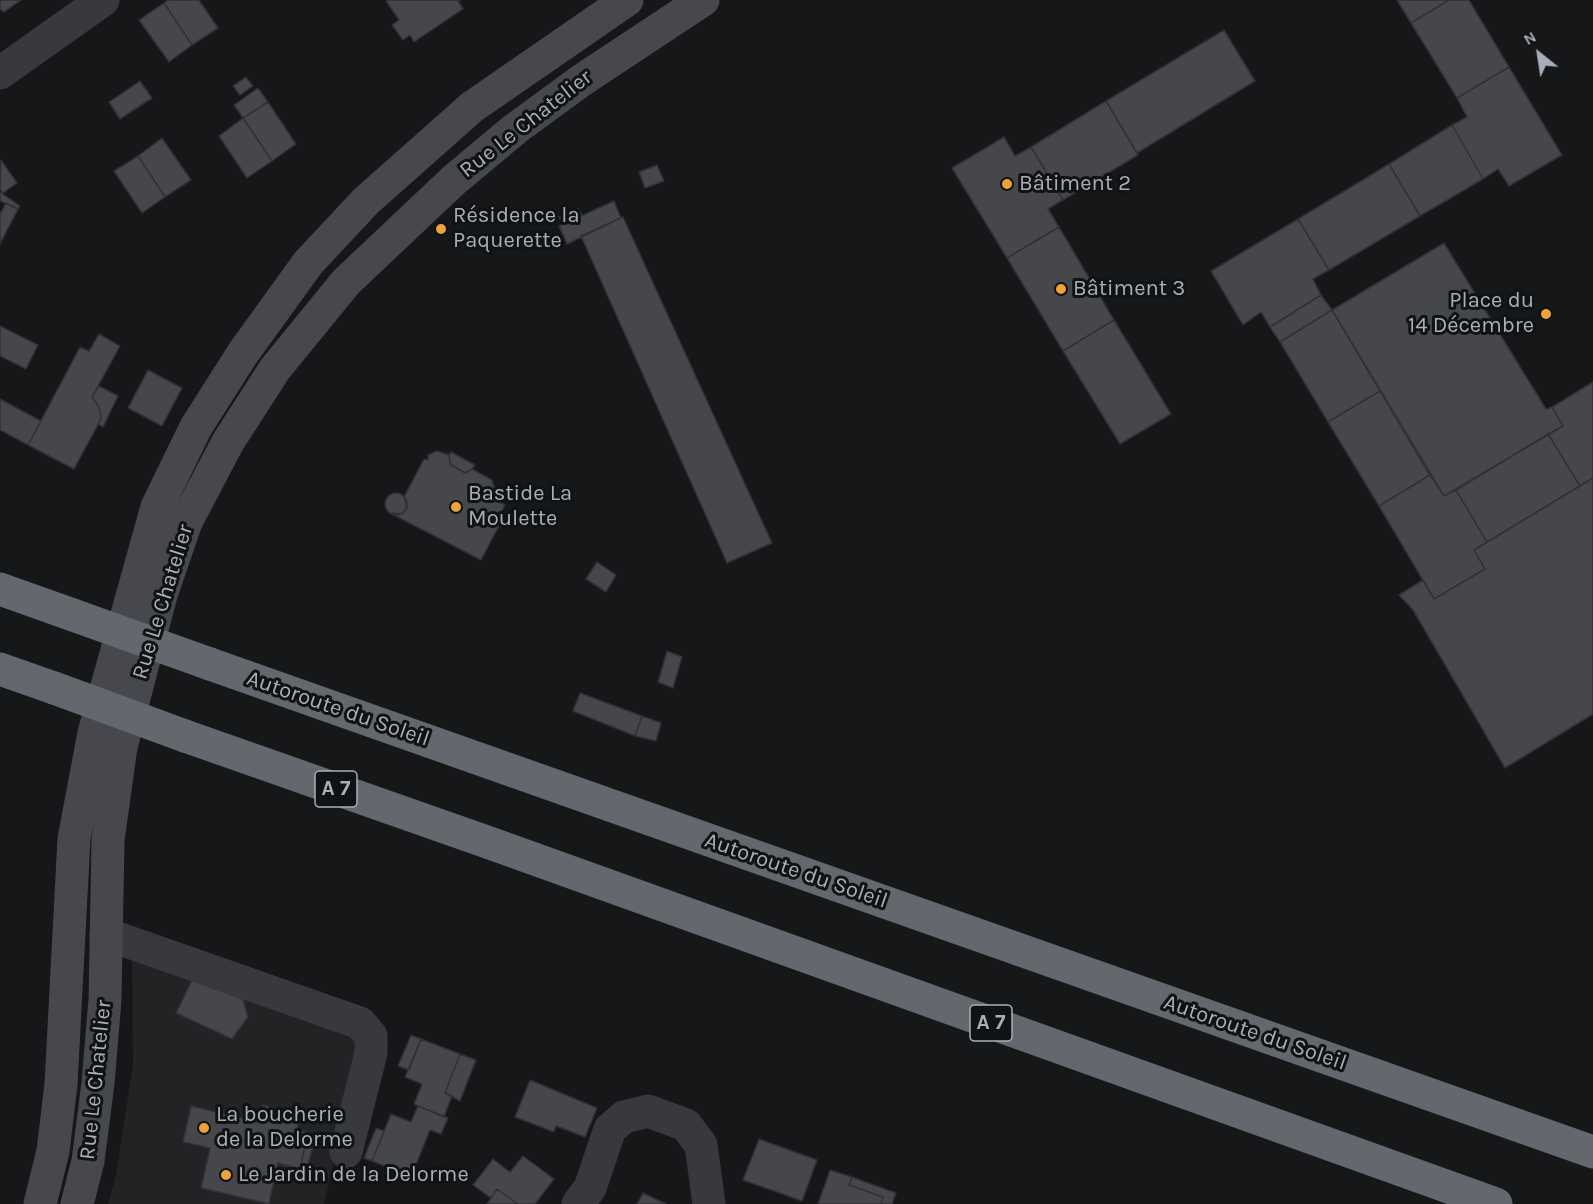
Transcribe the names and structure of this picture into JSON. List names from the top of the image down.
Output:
{
  "streets": {
    "highway": ["Autoroute du Soleil", "A 7"],
    "main road": ["Rue Le Chatelier"]
  },
  "places": [
    "Bâtiment 2",
    "Résidence la Paquerette",
    "Bâtiment 3",
    "Place du 14 Décembre",
    "Bastide La Moulette",
    "La boucherie de la Delorme",
    "Le Jardin de la Delorme"
  ],
  "north": "top left"
}
